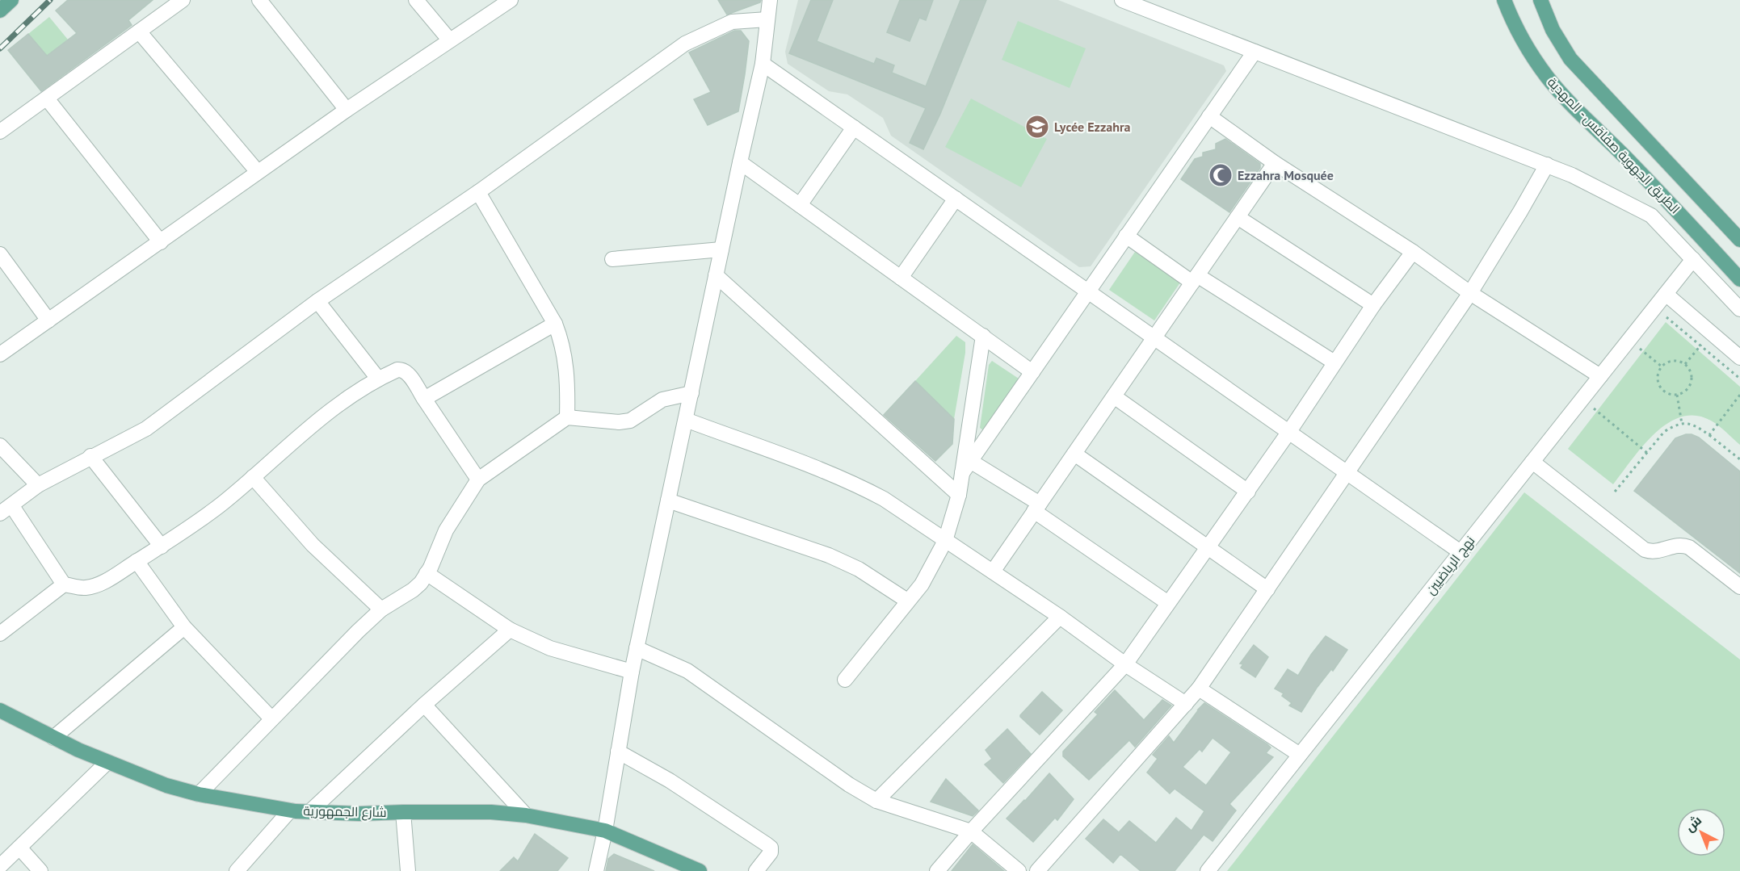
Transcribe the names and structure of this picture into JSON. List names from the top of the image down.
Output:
{
  "streets": {
    "main road": ["الطريق الجهوية صفاقس - المهدية", "شارع الجمهورية"],
    "street": ["نهج الرياضيين"]
  },
  "places": {
    "school or university": ["Lycée Ezzahra"],
    "mosque": ["Ezzahra Mosquée"]
  },
  "north": "top left"
}
